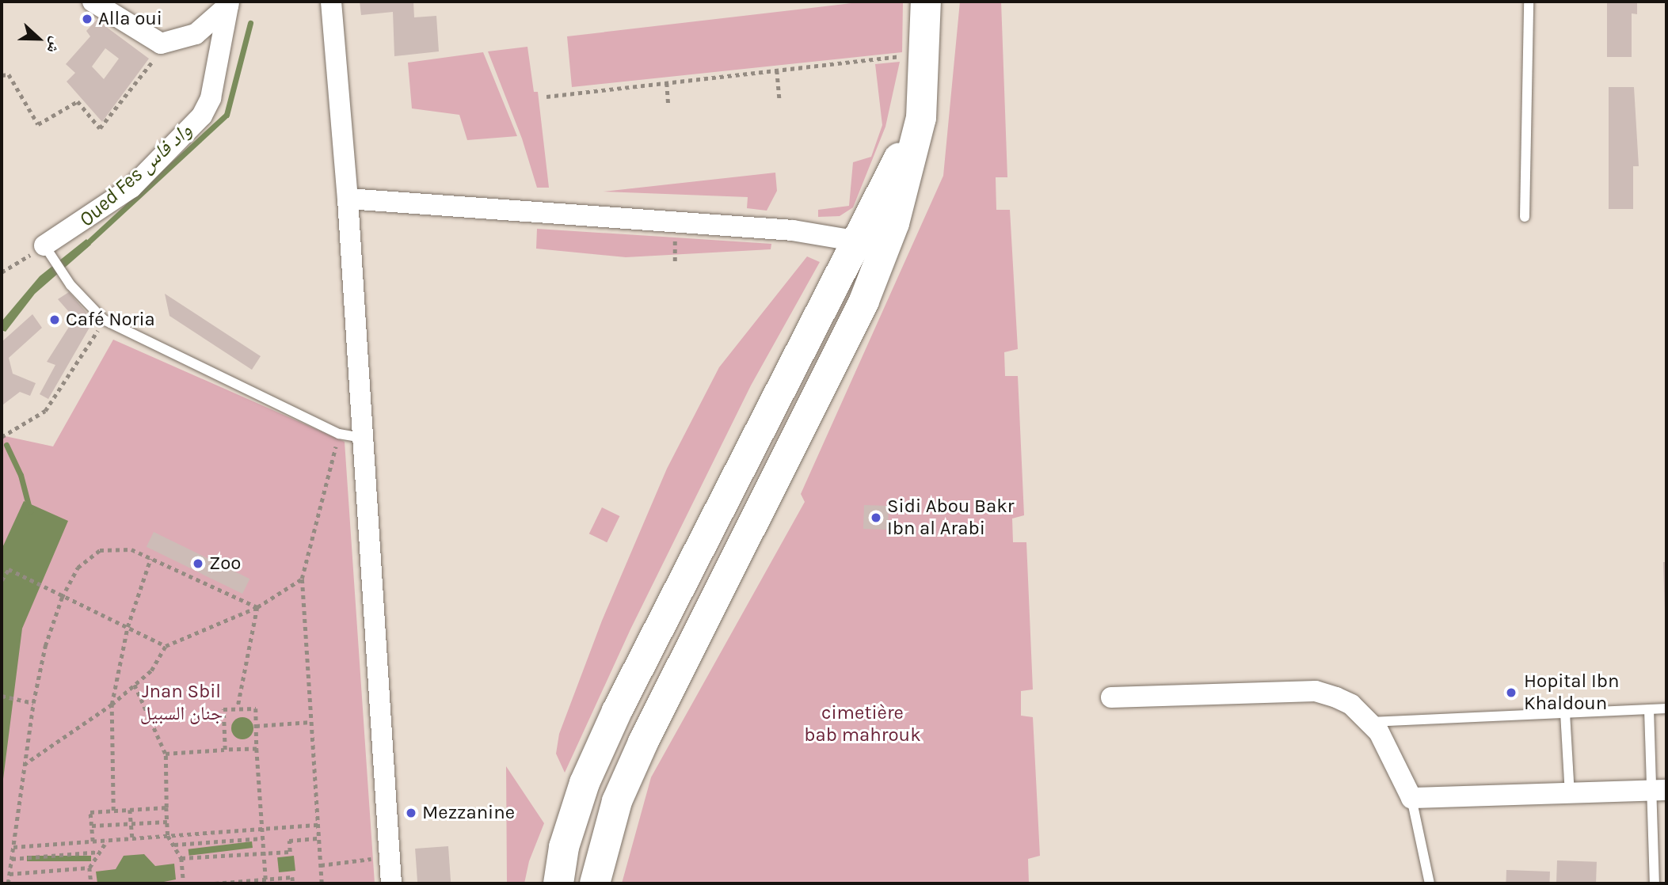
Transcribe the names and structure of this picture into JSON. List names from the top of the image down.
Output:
{
  "water": ["Oued Fes واد فاس"],
  "parks": ["Jnan Sbil جنان السبيل", "cimetière bab mahrouk"],
  "places": [
    "Alla oui",
    "Café Noria",
    "Sidi Abou Bakr Ibn al Arabi",
    "Zoo",
    "Hopital Ibn Khaldoun",
    "Mezzanine"
  ],
  "north": "right"
}
